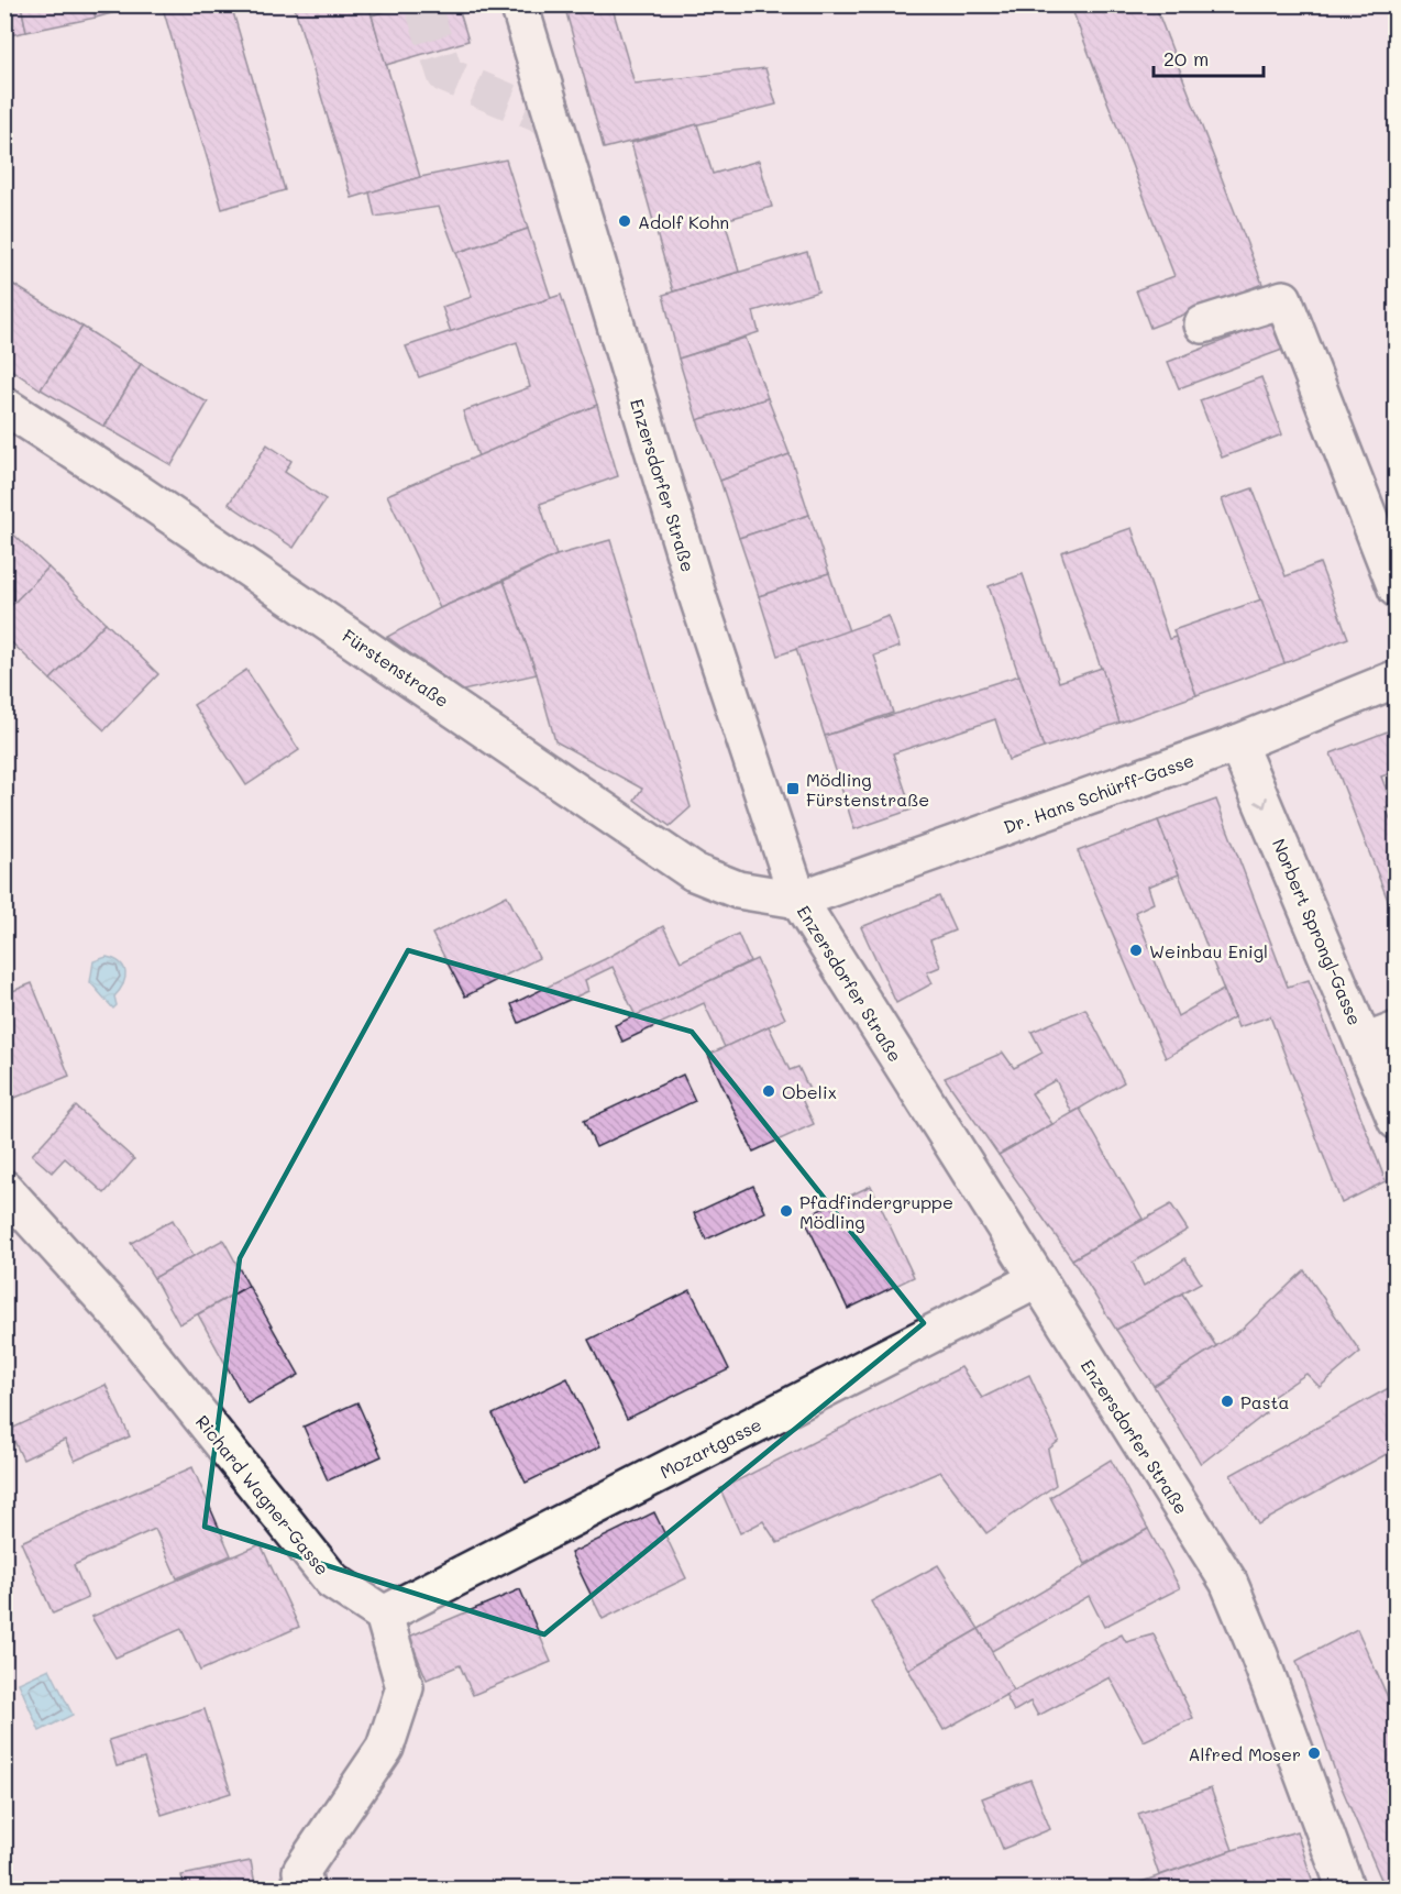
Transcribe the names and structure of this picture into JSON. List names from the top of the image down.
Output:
{
  "streets": {
    "street": [
      "Enzersdorfer Straße",
      "Fürstenstraße",
      "Dr. Hans Schürff-Gasse",
      "Norbert Sprongl-Gasse",
      "Mozartgasse",
      "Richard Wagner-Gasse"
    ]
  },
  "crossings": [
    ["Enzersdorfer Straße", "Fürstenstraße"],
    ["Enzersdorfer Straße", "Dr. Hans Schürff-Gasse"],
    ["Enzersdorfer Straße", "Mozartgasse"],
    ["Fürstenstraße", "Dr. Hans Schürff-Gasse"],
    ["Dr. Hans Schürff-Gasse", "Norbert Sprongl-Gasse"],
    ["Mozartgasse", "Richard Wagner-Gasse"]
  ],
  "one_way": ["Norbert Sprongl-Gasse"],
  "places": {
    "other": [
      "Adolf Kohn",
      "Weinbau Enigl",
      "Obelix",
      "Pfadfindergruppe Mödling",
      "Pasta",
      "Alfred Moser"
    ],
    "transit": ["Mödling Fürstenstraße"]
  },
  "scale_bar": "20 m"
}
